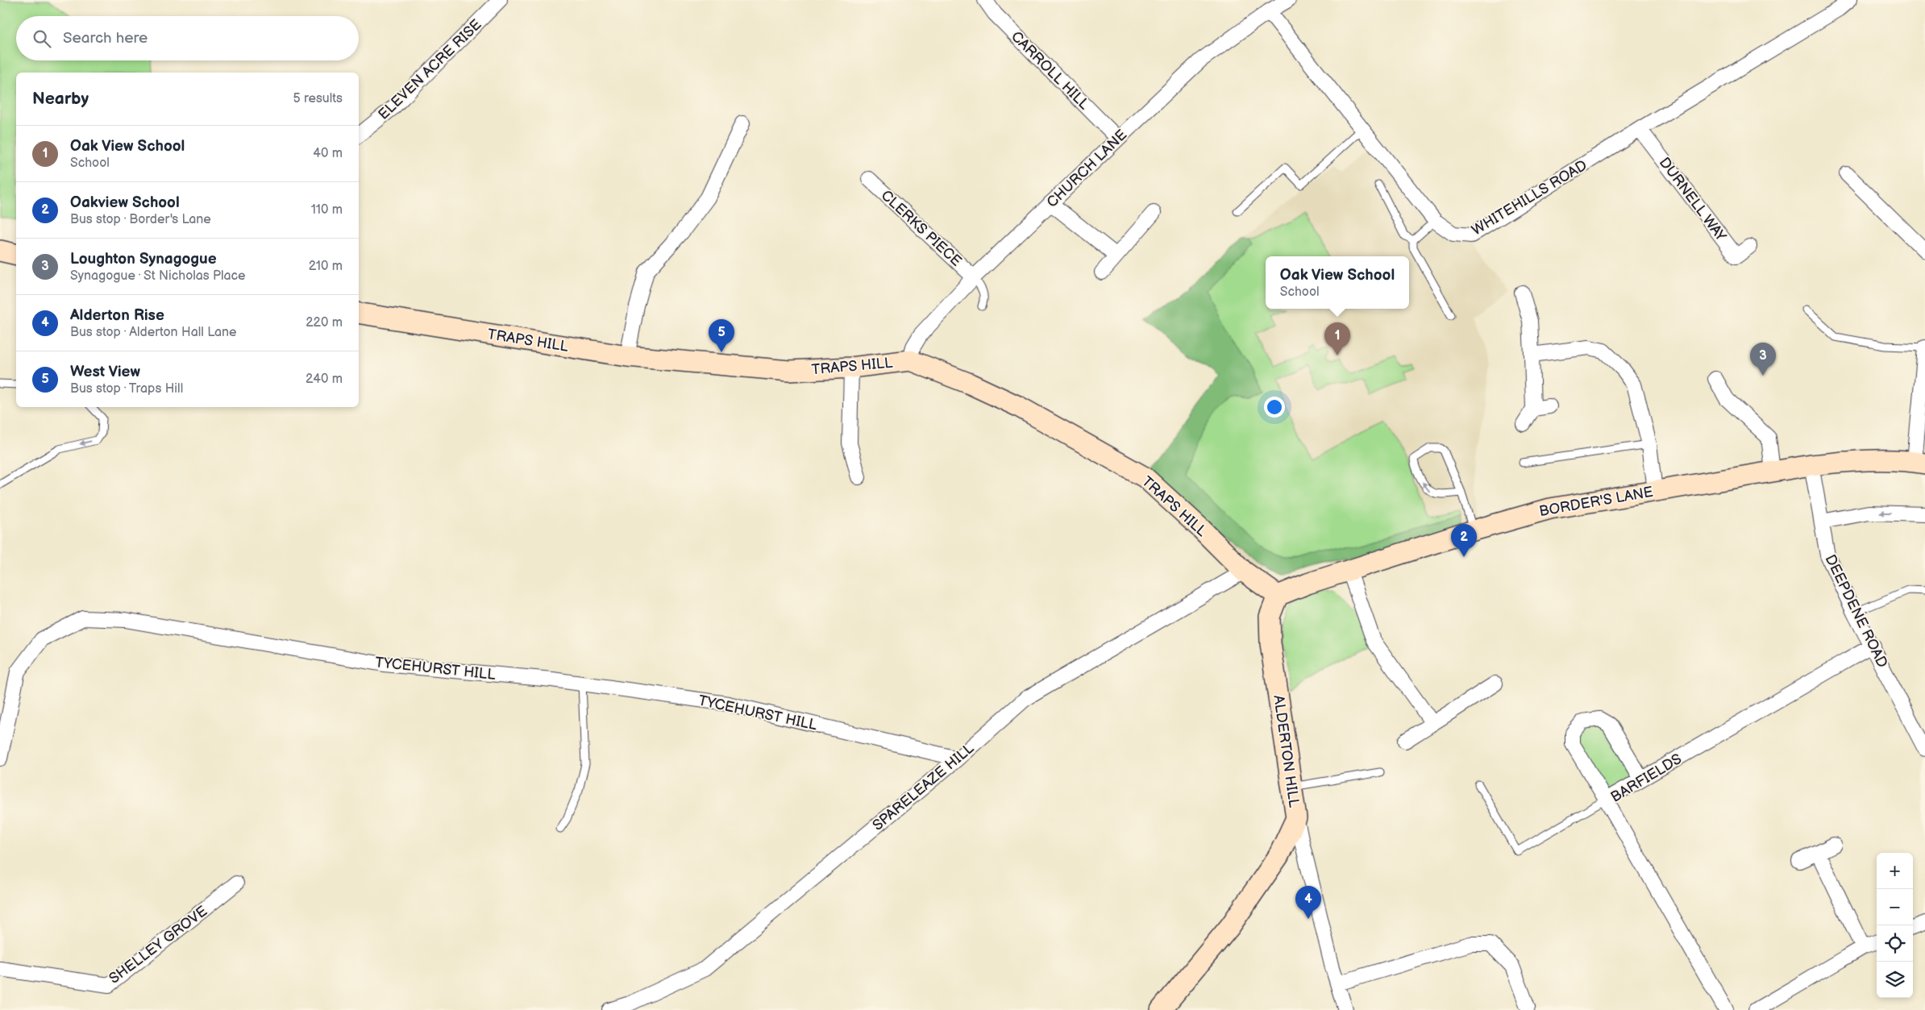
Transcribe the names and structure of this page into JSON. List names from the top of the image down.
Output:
{
  "streets": {
    "street": [
      "ELEVEN ACRE RISE",
      "CARROLL HILL",
      "CHURCH LANE",
      "WHITEHILLS ROAD",
      "DURNELL WAY",
      "CLERKS PIECE",
      "TRAPS HILL",
      "BORDER'S LANE",
      "DEEPDENE ROAD",
      "TYCEHURST HILL",
      "ALDERTON HILL",
      "BARFIELDS",
      "SPARELEAZE HILL",
      "SHELLEY GROVE"
    ]
  },
  "crossings": [
    ["CARROLL HILL", "CHURCH LANE"],
    ["CHURCH LANE", "WHITEHILLS ROAD"],
    ["CHURCH LANE", "CLERKS PIECE"],
    ["CHURCH LANE", "TRAPS HILL"],
    ["WHITEHILLS ROAD", "DURNELL WAY"],
    ["TRAPS HILL", "BORDER'S LANE"],
    ["TRAPS HILL", "ALDERTON HILL"],
    ["TRAPS HILL", "SPARELEAZE HILL"],
    ["BORDER'S LANE", "DEEPDENE ROAD"],
    ["BORDER'S LANE", "ALDERTON HILL"],
    ["DEEPDENE ROAD", "BARFIELDS"],
    ["TYCEHURST HILL", "SPARELEAZE HILL"]
  ],
  "page": {
    "search": "Search here",
    "heading": ["Nearby", "5 results"],
    "list": [
      {
        "mark": "1",
        "name": "Oak View School",
        "note": "School",
        "value": "40 m"
      },
      {
        "mark": "2",
        "name": "Oakview School",
        "note": "Bus stop · Border's Lane",
        "value": "110 m"
      },
      {
        "mark": "3",
        "name": "Loughton Synagogue",
        "note": "Synagogue · St Nicholas Place",
        "value": "210 m"
      },
      {
        "mark": "4",
        "name": "Alderton Rise",
        "note": "Bus stop · Alderton Hall Lane",
        "value": "220 m"
      },
      {
        "mark": "5",
        "name": "West View",
        "note": "Bus stop · Traps Hill",
        "value": "240 m"
      }
    ],
    "popup": ["Oak View School", "School"],
    "pins": [
      "5",
      "1",
      "3",
      "2",
      "4"
    ],
    "map_buttons": ["+", "−"]
  }
}
